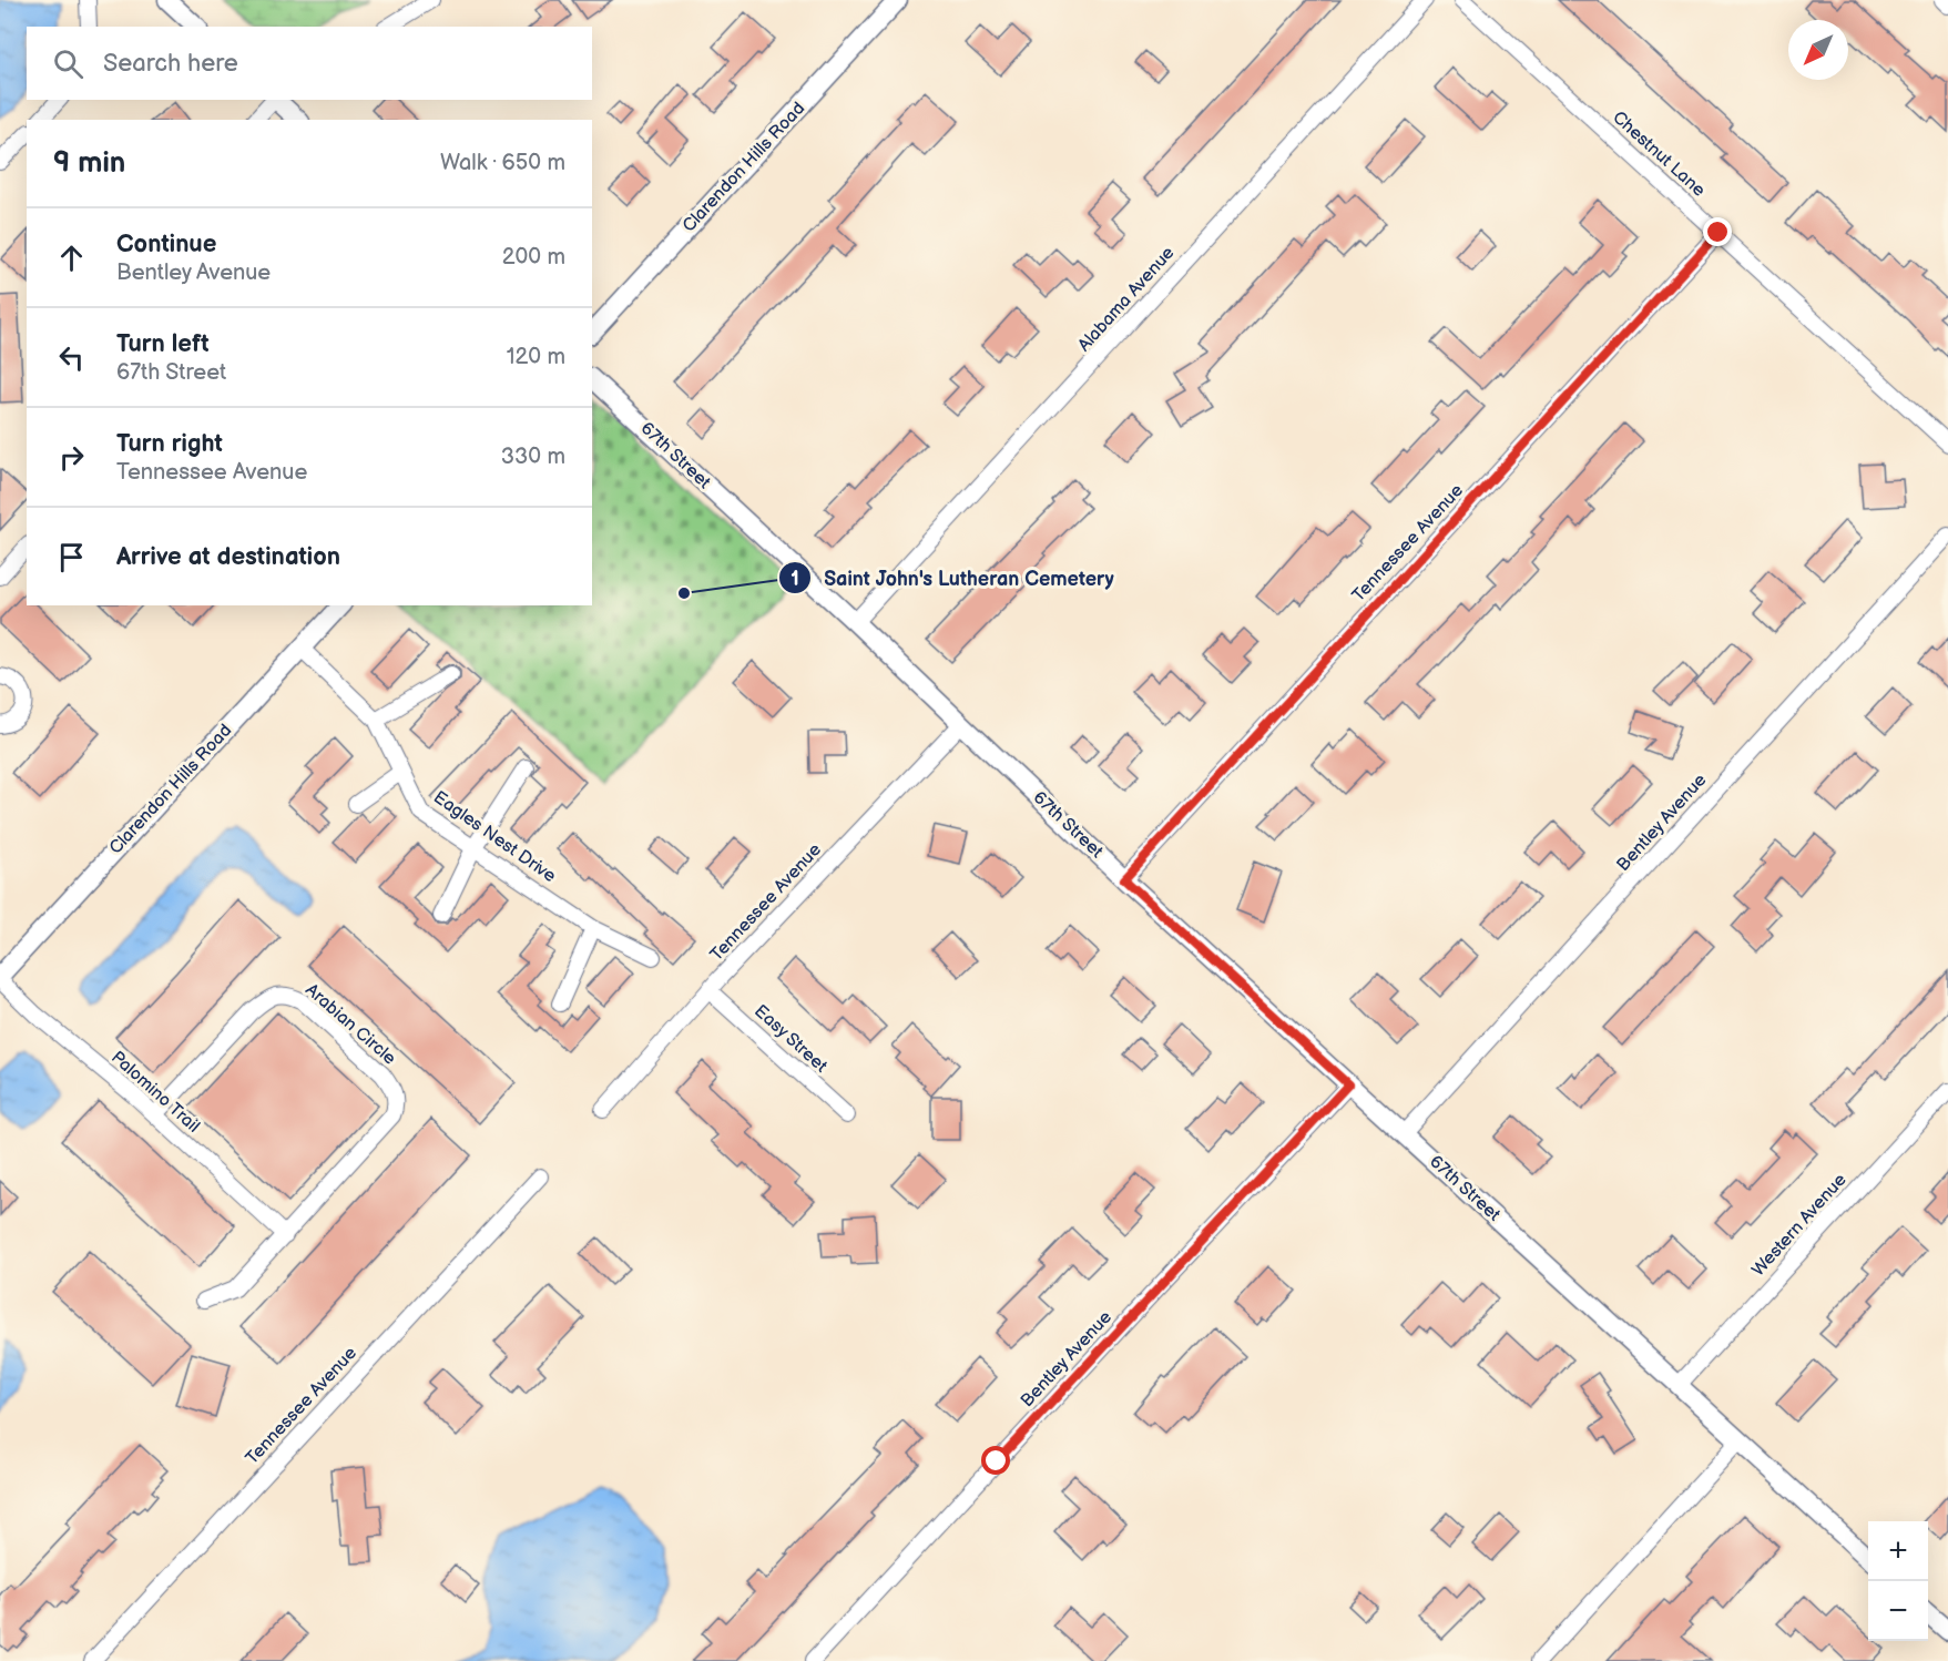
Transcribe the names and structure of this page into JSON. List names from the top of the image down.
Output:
{
  "streets": {
    "street": [
      "Chestnut Lane",
      "Clarendon Hills Road",
      "Alabama Avenue",
      "67th Street",
      "Tennessee Avenue",
      "Bentley Avenue",
      "Eagles Nest Drive",
      "Arabian Circle",
      "Easy Street",
      "Palomino Trail",
      "Western Avenue"
    ]
  },
  "crossings": [
    ["Chestnut Lane", "Tennessee Avenue"],
    ["Clarendon Hills Road", "Eagles Nest Drive"],
    ["Clarendon Hills Road", "Palomino Trail"],
    ["Alabama Avenue", "67th Street"],
    ["67th Street", "Tennessee Avenue"],
    ["67th Street", "Bentley Avenue"],
    ["67th Street", "Western Avenue"],
    ["Tennessee Avenue", "Easy Street"],
    ["Arabian Circle", "Palomino Trail"]
  ],
  "places": ["Saint John's Lutheran Cemetery"],
  "north": "bottom left",
  "page": {
    "search": "Search here",
    "heading": ["9 min", "Walk · 650 m"],
    "list": [
      ["Continue", "Bentley Avenue", "200 m"],
      ["Turn left", "67th Street", "120 m"],
      ["Turn right", "Tennessee Avenue", "330 m"],
      "Arrive at destination"
    ],
    "map_buttons": ["+", "−"]
  }
}
